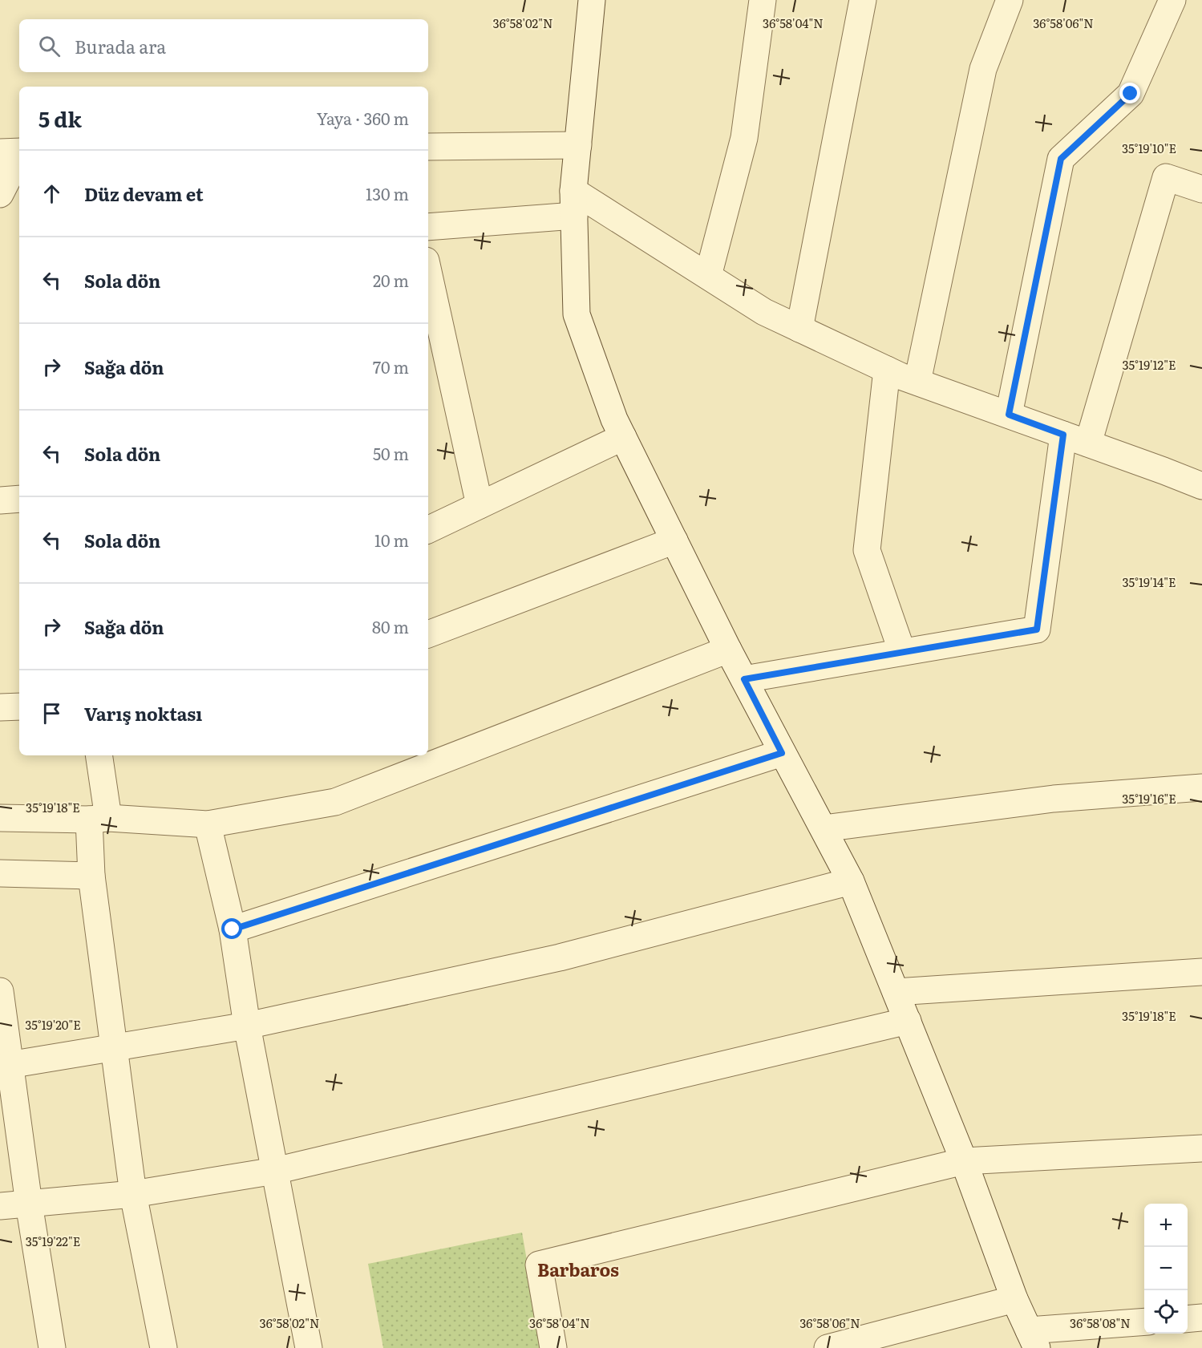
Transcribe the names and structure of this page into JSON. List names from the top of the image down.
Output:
{
  "districts": ["Barbaros"],
  "page": {
    "search": "Burada ara",
    "heading": ["5 dk", "Yaya · 360 m"],
    "list": [
      ["Düz devam et", "130 m"],
      ["Sola dön", "20 m"],
      ["Sağa dön", "70 m"],
      ["Sola dön", "50 m"],
      ["Sola dön", "10 m"],
      ["Sağa dön", "80 m"],
      "Varış noktası"
    ],
    "map_buttons": ["+", "−"]
  },
  "coordinates": [
    "36°58'02\"N",
    "36°58'04\"N",
    "36°58'06\"N",
    "35°19'10\"E",
    "35°19'12\"E",
    "35°19'14\"E",
    "35°19'16\"E",
    "35°19'18\"E",
    "35°19'20\"E",
    "35°19'22\"E",
    "36°58'08\"N"
  ]
}
